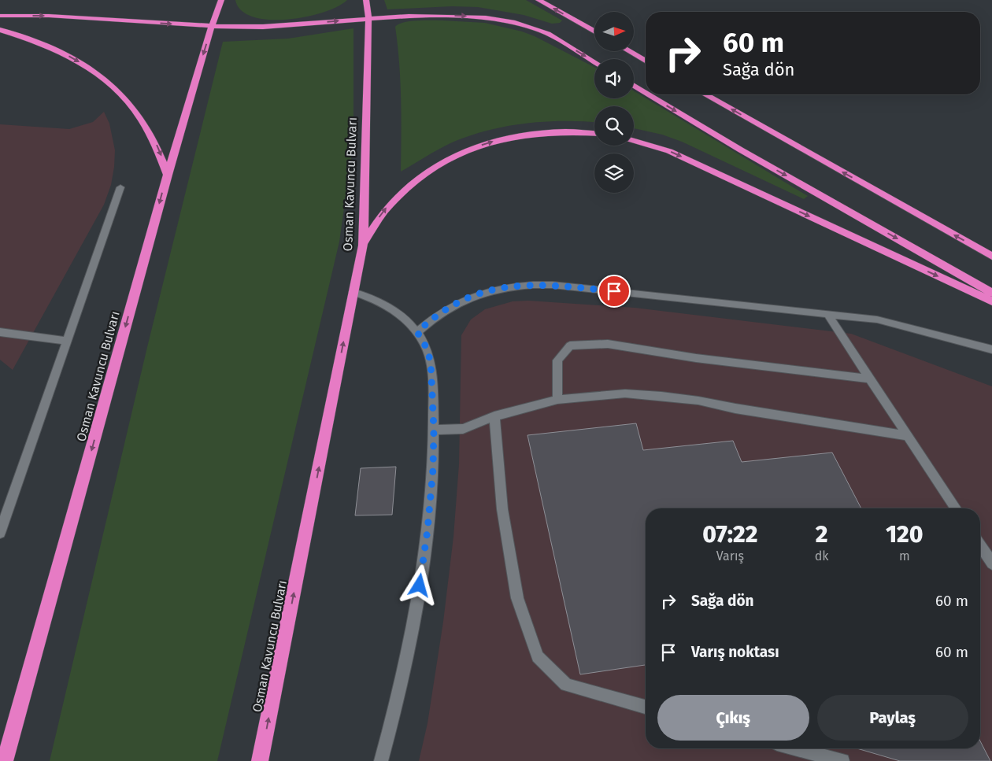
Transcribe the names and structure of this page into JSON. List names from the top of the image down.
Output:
{
  "streets": {
    "highway": ["Osman Kavuncu Bulvarı"]
  },
  "north": "right",
  "page": {
    "turn": ["60 m", "Sağa dön"],
    "eta": [
      "07:22",
      "Varış",
      "2",
      "dk",
      "120",
      "m"
    ],
    "list": [
      {
        "name": "Sağa dön",
        "value": "60 m"
      },
      {
        "name": "Varış noktası",
        "value": "60 m"
      }
    ],
    "buttons": ["Çıkış", "Paylaş"]
  }
}
